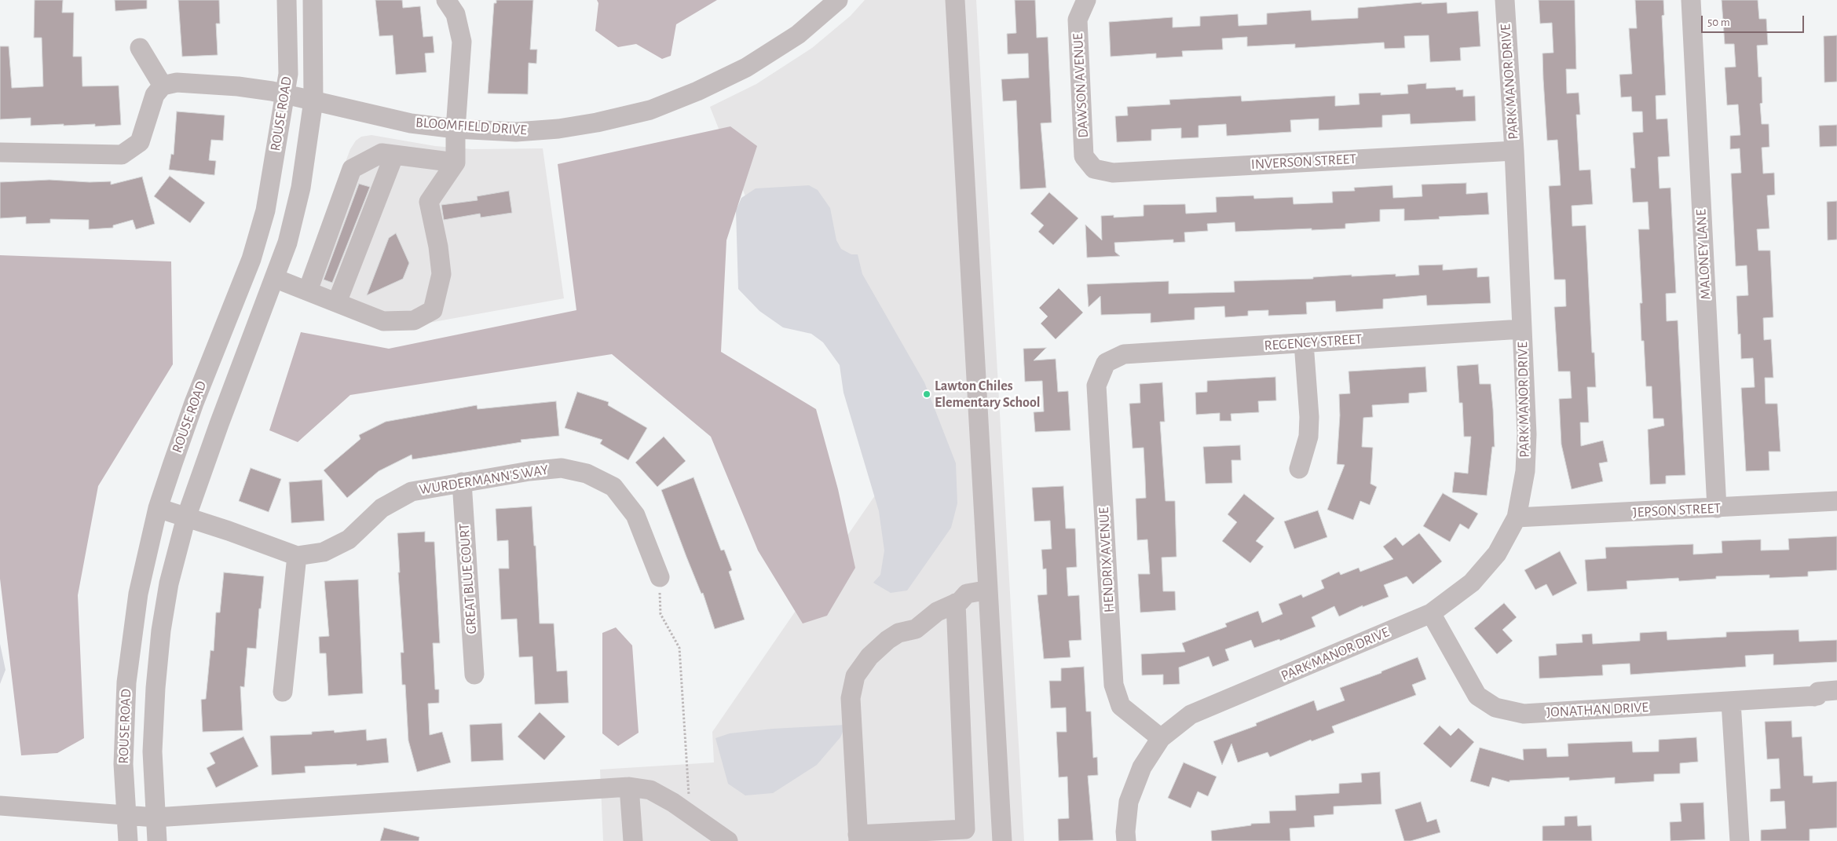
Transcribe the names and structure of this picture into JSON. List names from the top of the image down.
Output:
{
  "streets": {
    "street": [
      "PARK MANOR DRIVE",
      "DAWSON AVENUE",
      "ROUSE ROAD",
      "BLOOMFIELD DRIVE",
      "INVERSON STREET",
      "MALONEY LANE",
      "REGENCY STREET",
      "WURDERMANN'S WAY",
      "JEPSON STREET",
      "HENDRIX AVENUE",
      "GREAT BLUE COURT",
      "JONATHAN DRIVE"
    ]
  },
  "crossings": [
    ["PARK MANOR DRIVE", "INVERSON STREET"],
    ["PARK MANOR DRIVE", "REGENCY STREET"],
    ["PARK MANOR DRIVE", "JEPSON STREET"],
    ["PARK MANOR DRIVE", "HENDRIX AVENUE"],
    ["PARK MANOR DRIVE", "JONATHAN DRIVE"],
    ["DAWSON AVENUE", "INVERSON STREET"],
    ["ROUSE ROAD", "BLOOMFIELD DRIVE"],
    ["ROUSE ROAD", "WURDERMANN'S WAY"],
    ["MALONEY LANE", "JEPSON STREET"],
    ["REGENCY STREET", "HENDRIX AVENUE"],
    ["WURDERMANN'S WAY", "GREAT BLUE COURT"]
  ],
  "places": ["Lawton Chiles Elementary School"],
  "scale_bar": "50 m"
}
